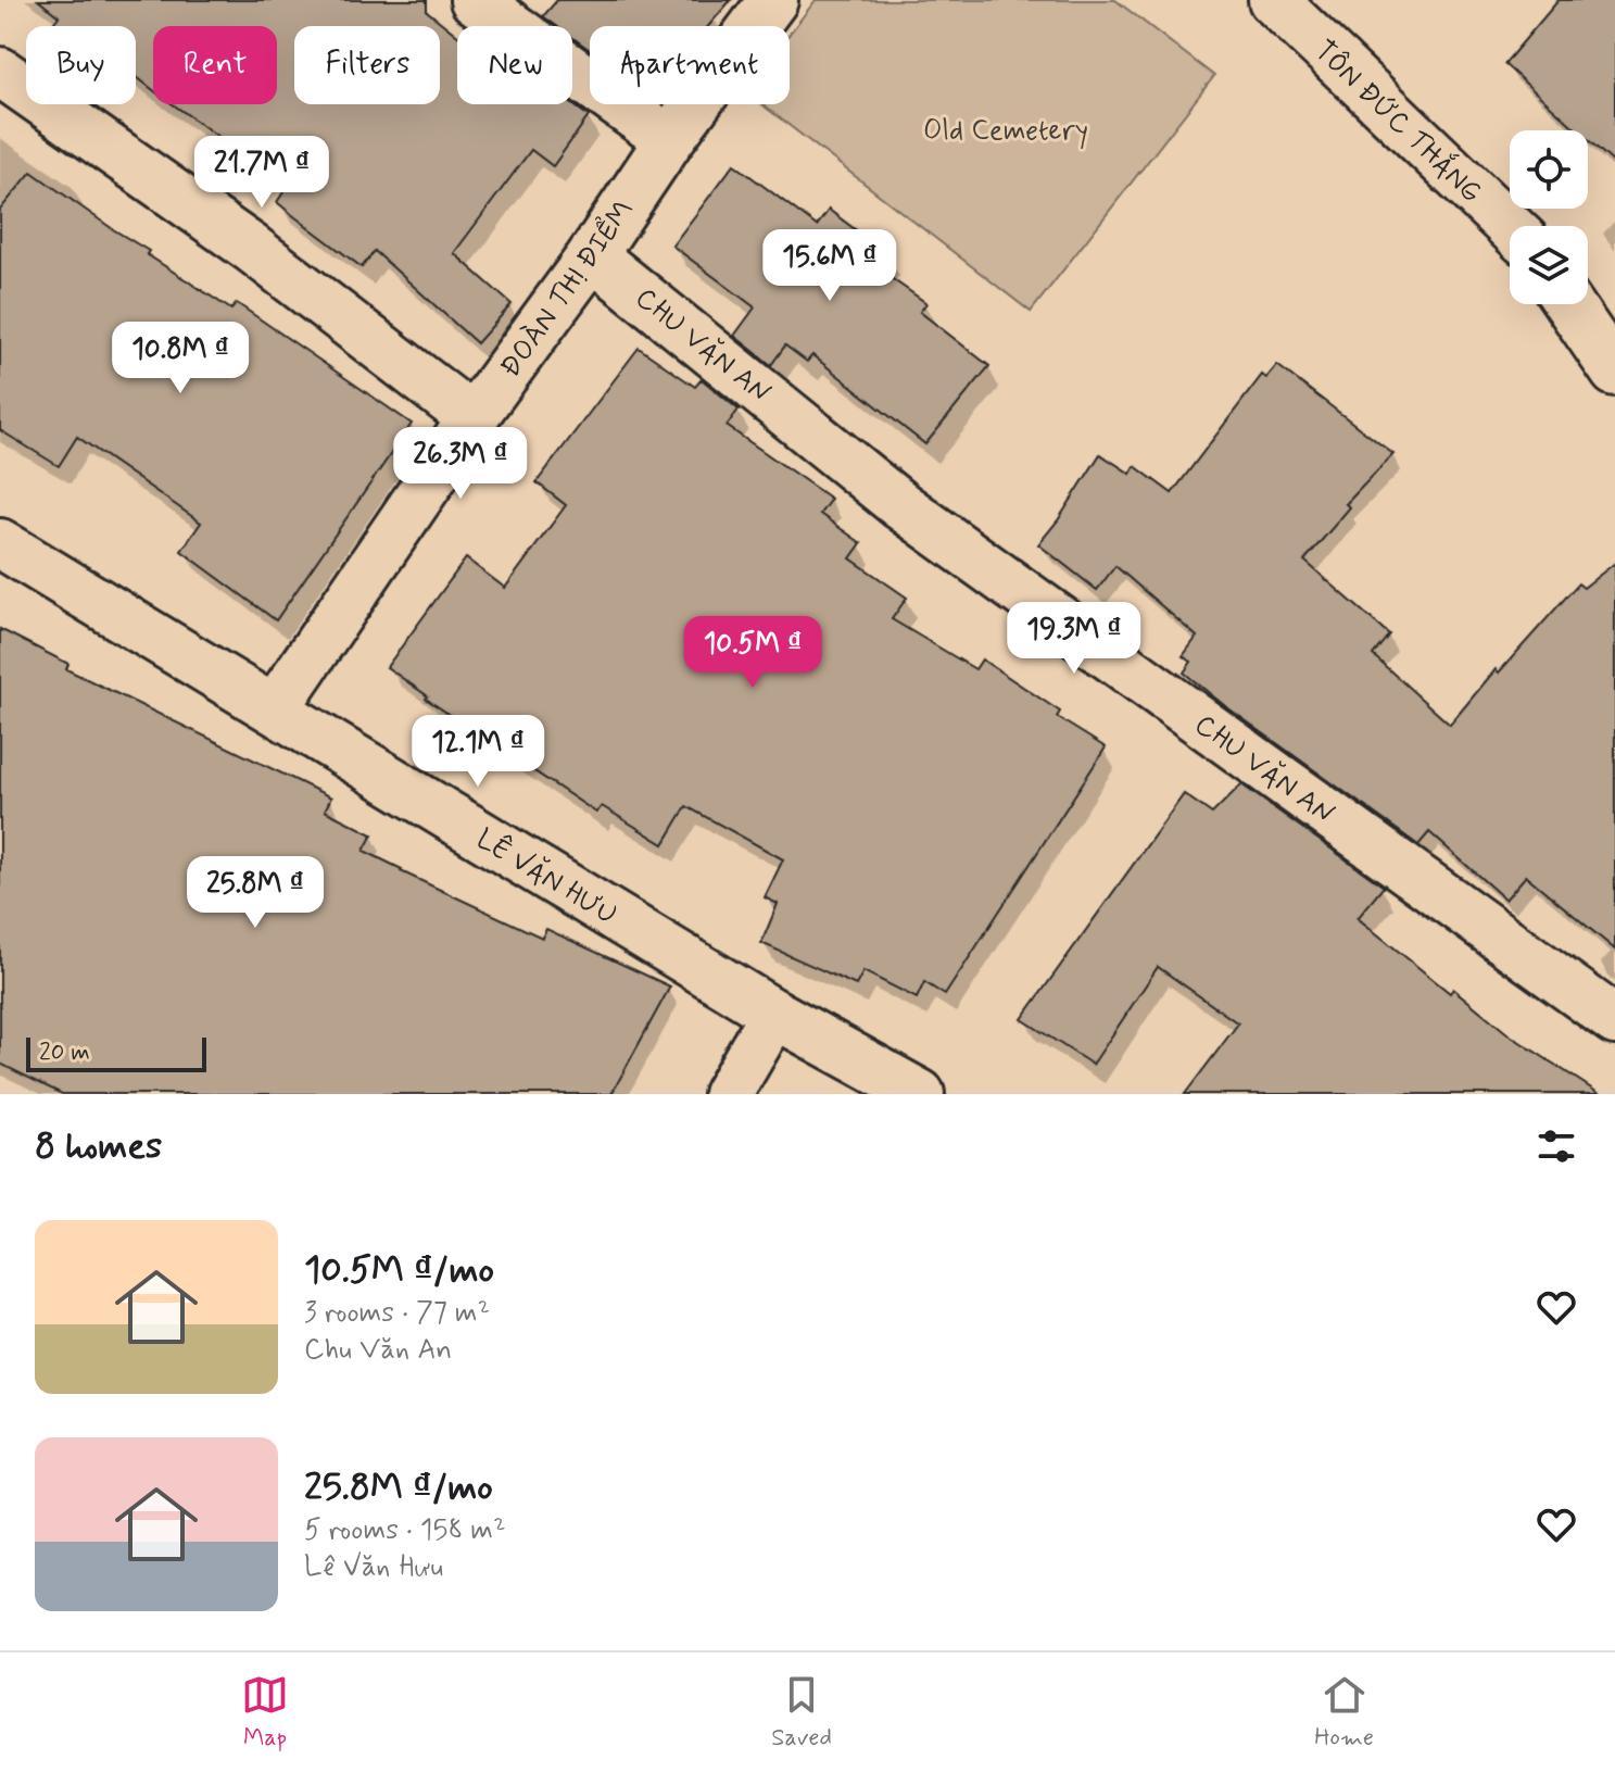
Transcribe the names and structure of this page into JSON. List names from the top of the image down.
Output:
{
  "streets": {
    "street": [
      "TÔN ĐỨC THẮNG",
      "ĐOÀN THỊ ĐIỂM",
      "CHU VĂN AN",
      "LÊ VĂN HƯU"
    ]
  },
  "crossings": [
    ["ĐOÀN THỊ ĐIỂM", "CHU VĂN AN"],
    ["ĐOÀN THỊ ĐIỂM", "LÊ VĂN HƯU"]
  ],
  "parks": ["Old Cemetery"],
  "scale_bar": "20 m",
  "page": {
    "chip": [
      "Buy",
      "Rent",
      "Filters",
      "New",
      "Apartment"
    ],
    "price": [
      "21.7M ₫",
      "15.6M ₫",
      "10.8M ₫",
      "26.3M ₫",
      "19.3M ₫",
      "10.5M ₫",
      "12.1M ₫",
      "25.8M ₫"
    ],
    "scale": "20 m",
    "heading": "8 homes",
    "list": [
      {
        "name": "10.5M ₫/mo",
        "note": "3 rooms · 77 m² · Chu Văn An"
      },
      {
        "name": "25.8M ₫/mo",
        "note": "5 rooms · 158 m² · Lê Văn Hưu"
      }
    ],
    "tabs": ["Map", "Saved", "Home"]
  }
}
